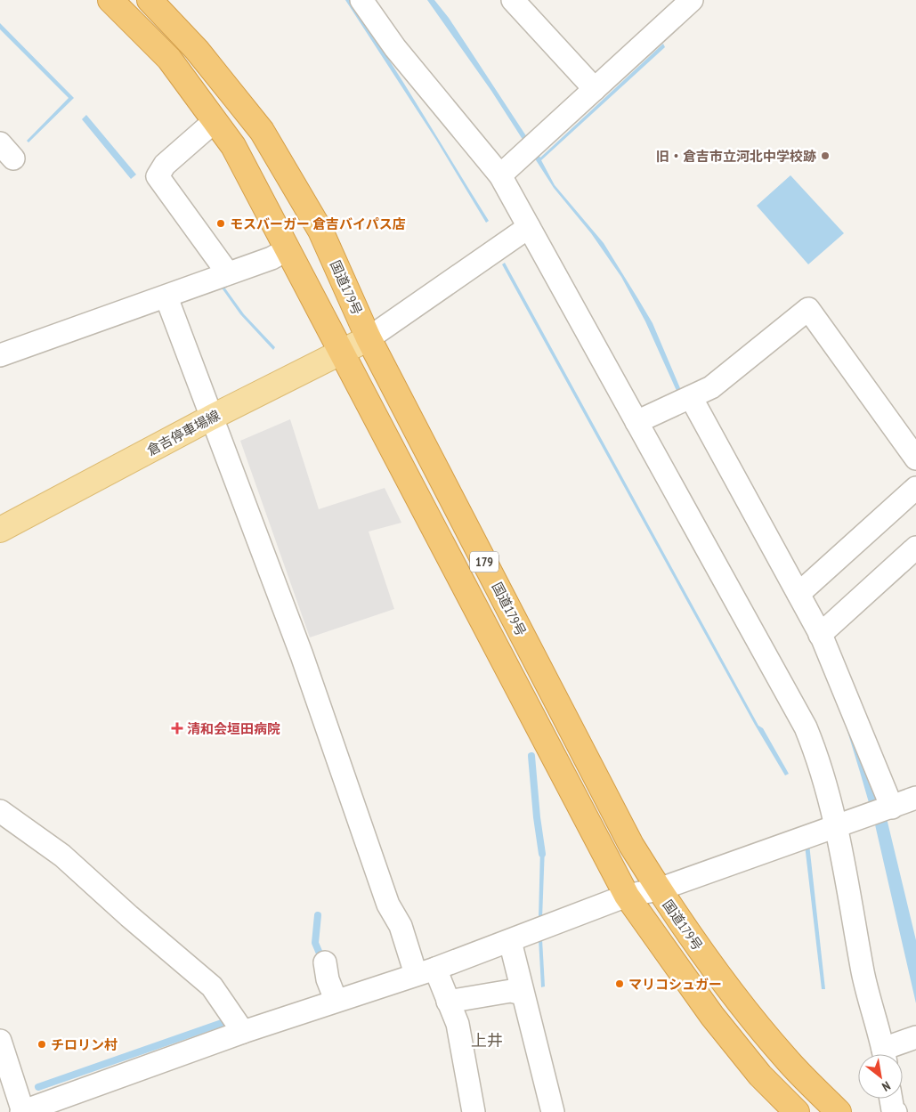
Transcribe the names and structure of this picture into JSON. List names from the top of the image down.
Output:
{
  "streets": {
    "highway": ["国道179号", "179"],
    "main road": ["倉吉停車場線"]
  },
  "crossings": [
    ["国道179号", "倉吉停車場線"],
    ["倉吉停車場線", "179"]
  ],
  "districts": ["上井"],
  "places": {
    "other": [
      "旧・倉吉市立河北中学校跡",
      "モスバーガー 倉吉バイパス店",
      "マリコシュガー",
      "チロリン村"
    ],
    "health": ["清和会垣田病院"]
  },
  "north": "bottom right"
}
